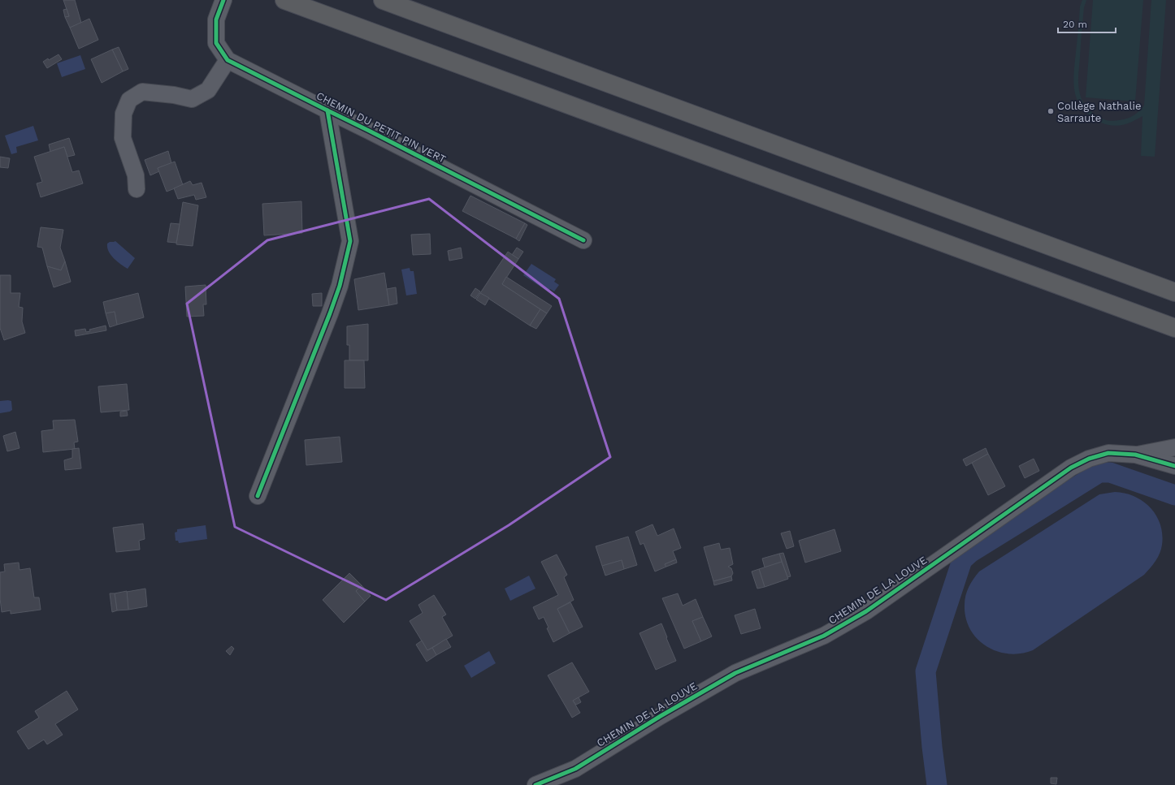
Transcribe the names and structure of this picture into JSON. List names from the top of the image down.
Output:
{
  "streets": {
    "street": ["CHEMIN DU PETIT PIN VERT", "CHEMIN DE LA LOUVE"]
  },
  "places": ["Collège Nathalie Sarraute"],
  "scale_bar": "20 m"
}
